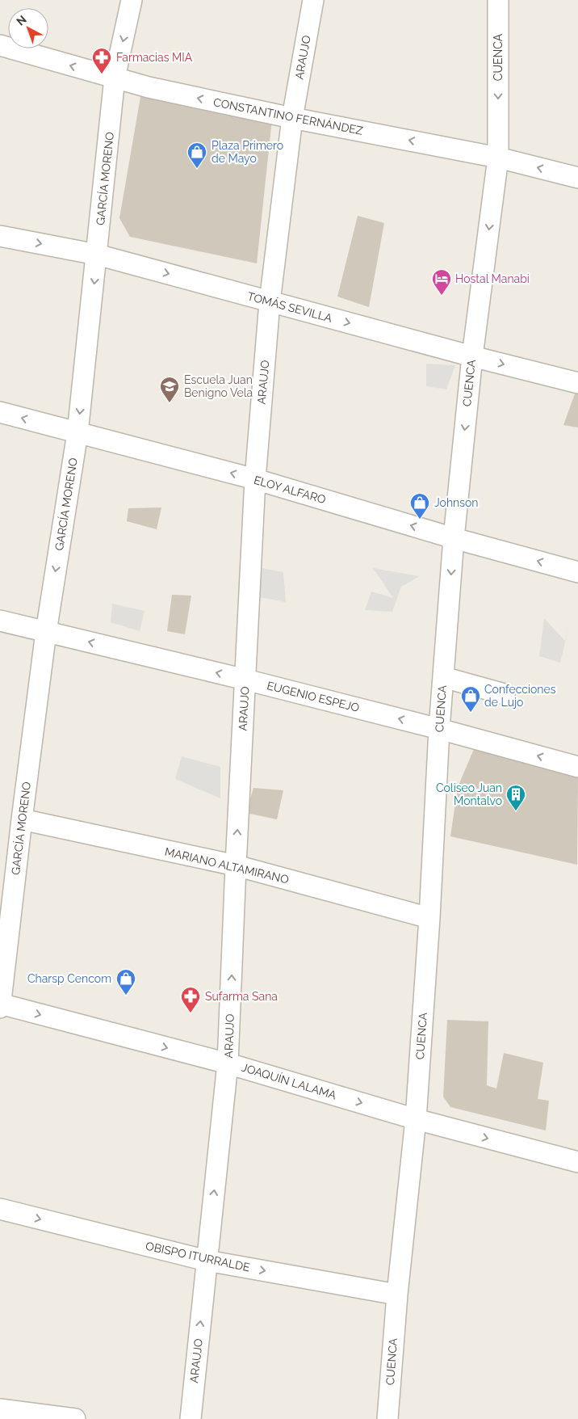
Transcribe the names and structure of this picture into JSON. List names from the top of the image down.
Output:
{
  "streets": {
    "street": [
      "ARAUJO",
      "CUENCA",
      "CONSTANTINO FERNÁNDEZ",
      "GARCÍA MORENO",
      "TOMÁS SEVILLA",
      "ELOY ALFARO",
      "EUGENIO ESPEJO",
      "MARIANO ALTAMIRANO",
      "JOAQUÍN LALAMA",
      "OBISPO ITURRALDE"
    ]
  },
  "crossings": [
    ["ARAUJO", "CONSTANTINO FERNÁNDEZ"],
    ["ARAUJO", "TOMÁS SEVILLA"],
    ["ARAUJO", "ELOY ALFARO"],
    ["ARAUJO", "EUGENIO ESPEJO"],
    ["ARAUJO", "MARIANO ALTAMIRANO"],
    ["ARAUJO", "JOAQUÍN LALAMA"],
    ["ARAUJO", "OBISPO ITURRALDE"],
    ["CUENCA", "CONSTANTINO FERNÁNDEZ"],
    ["CUENCA", "TOMÁS SEVILLA"],
    ["CUENCA", "ELOY ALFARO"],
    ["CUENCA", "EUGENIO ESPEJO"],
    ["CUENCA", "MARIANO ALTAMIRANO"],
    ["CUENCA", "JOAQUÍN LALAMA"],
    ["CUENCA", "OBISPO ITURRALDE"],
    ["CONSTANTINO FERNÁNDEZ", "GARCÍA MORENO"],
    ["GARCÍA MORENO", "TOMÁS SEVILLA"],
    ["GARCÍA MORENO", "ELOY ALFARO"],
    ["GARCÍA MORENO", "EUGENIO ESPEJO"],
    ["GARCÍA MORENO", "MARIANO ALTAMIRANO"],
    ["GARCÍA MORENO", "JOAQUÍN LALAMA"]
  ],
  "one_way": [
    "ARAUJO",
    "CUENCA",
    "CONSTANTINO FERNÁNDEZ",
    "GARCÍA MORENO",
    "TOMÁS SEVILLA",
    "ELOY ALFARO",
    "EUGENIO ESPEJO",
    "JOAQUÍN LALAMA",
    "OBISPO ITURRALDE"
  ],
  "places": {
    "pharmacy": ["Farmacias MIA", "Sufarma Sana"],
    "shop": [
      "Plaza Primero de Mayo",
      "Johnson",
      "Confecciones de Lujo",
      "Charsp Cencom"
    ],
    "hotel": ["Hostal Manabi"],
    "school or university": ["Escuela Juan Benigno Vela"],
    "building": ["Coliseo Juan Montalvo"]
  },
  "north": "top left"
}
